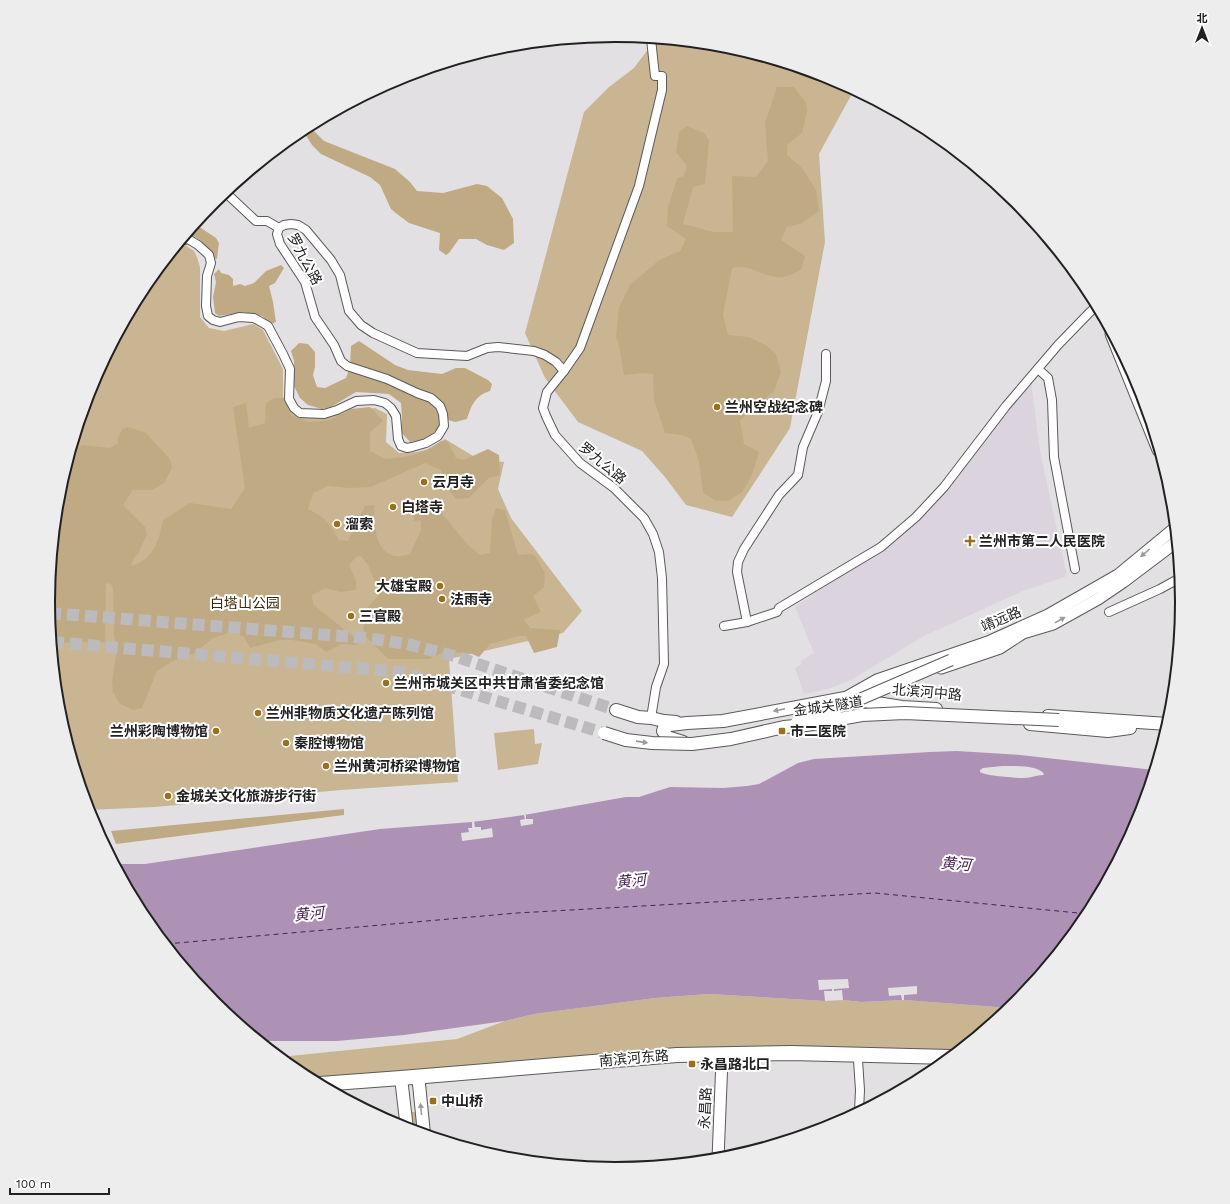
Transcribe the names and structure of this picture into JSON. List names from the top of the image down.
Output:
{
  "streets": {
    "highway": ["南滨河东路"],
    "main road": [
      "靖远路",
      "北滨河中路",
      "金城关隧道",
      "永昌路"
    ],
    "street": ["罗九公路"]
  },
  "crossings": [
    ["靖远路", "北滨河中路"],
    ["南滨河东路", "永昌路"]
  ],
  "water": ["黄河"],
  "parks": ["白塔山公园"],
  "places": {
    "other": [
      "兰州空战纪念碑",
      "云月寺",
      "白塔寺",
      "溜索",
      "大雄宝殿",
      "法雨寺",
      "三官殿",
      "兰州市城关区中共甘肃省委纪念馆",
      "兰州非物质文化遗产陈列馆",
      "兰州彩陶博物馆",
      "秦腔博物馆",
      "兰州黄河桥梁博物馆",
      "金城关文化旅游步行街"
    ],
    "health": ["兰州市第二人民医院"],
    "transit": ["市二医院", "永昌路北口", "中山桥"]
  },
  "scale_bar": "100 m",
  "north": "top"
}
